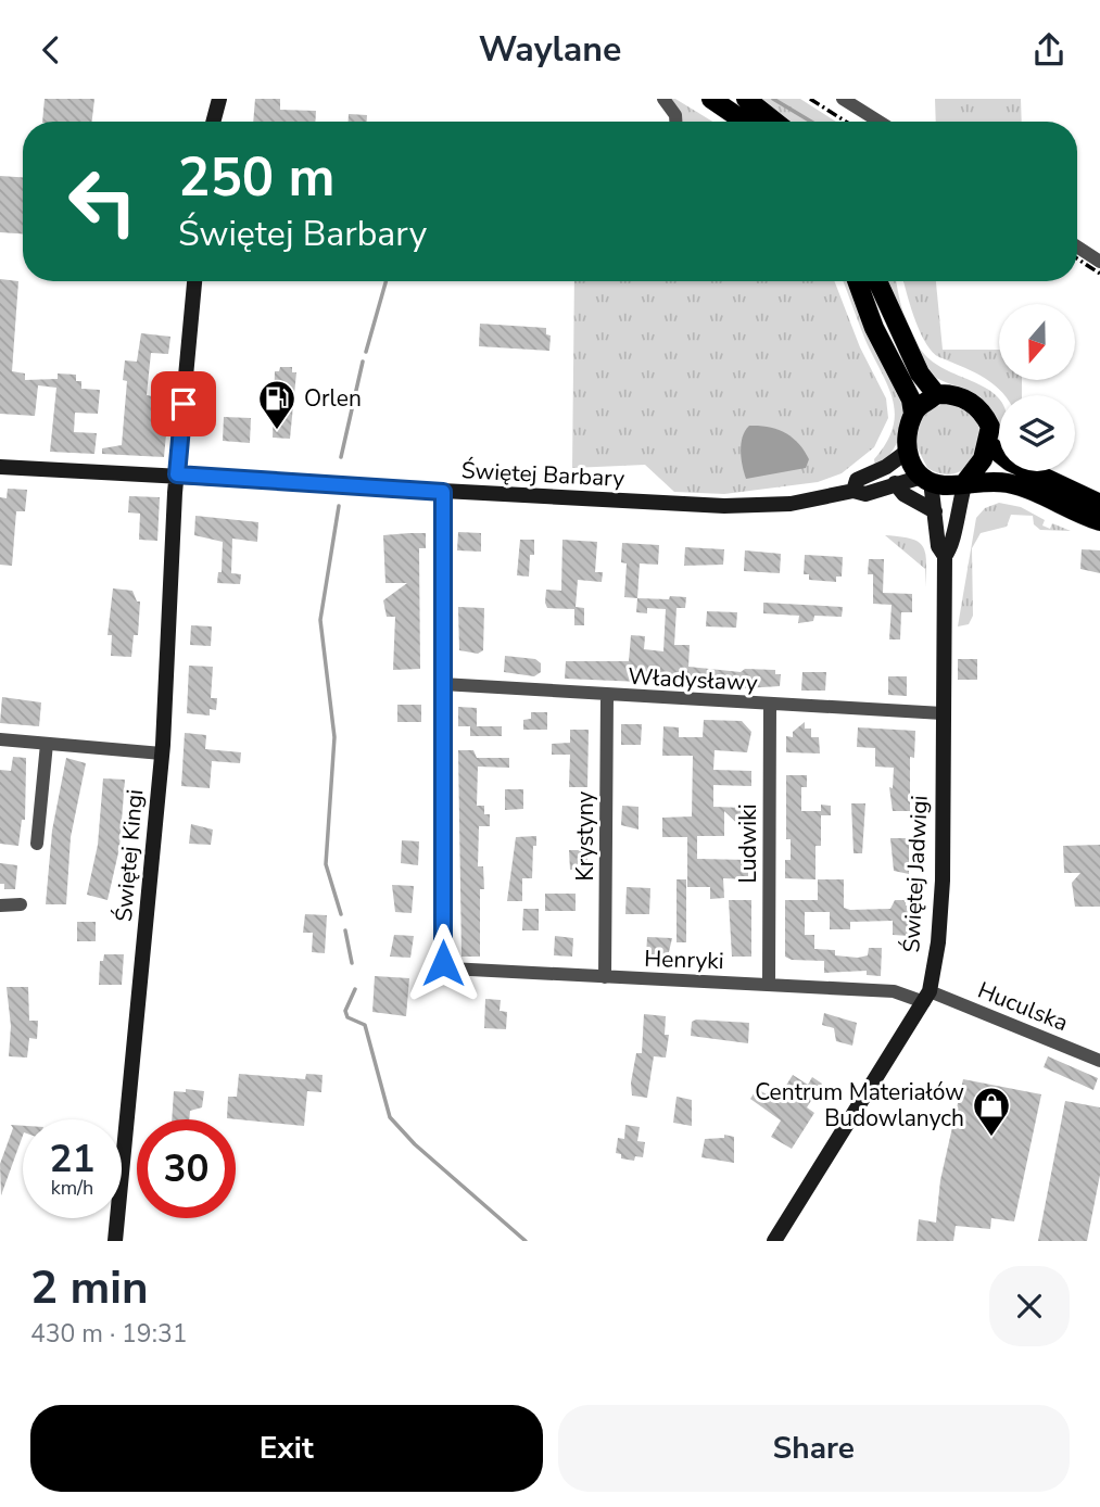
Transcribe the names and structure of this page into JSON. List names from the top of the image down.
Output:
{
  "streets": {
    "street": [
      "Świętej Barbary",
      "Władysławy",
      "Krystyny",
      "Ludwiki",
      "Świętej Kingi",
      "Świętej Jadwigi",
      "Henryki",
      "Huculska"
    ]
  },
  "crossings": [
    ["Świętej Barbary", "Świętej Kingi"],
    ["Świętej Barbary", "Świętej Jadwigi"],
    ["Władysławy", "Krystyny"],
    ["Władysławy", "Ludwiki"],
    ["Władysławy", "Świętej Jadwigi"],
    ["Władysławy", "Henryki"],
    ["Krystyny", "Henryki"],
    ["Ludwiki", "Henryki"],
    ["Świętej Jadwigi", "Henryki"],
    ["Świętej Jadwigi", "Huculska"],
    ["Henryki", "Huculska"]
  ],
  "places": {
    "fuel station": ["Orlen"],
    "shop": ["Centrum Materiałów Budowlanych"]
  },
  "north": "bottom",
  "page": {
    "header": "Waylane",
    "turn": ["250 m", "Świętej Barbary"],
    "speed": "21 km/h",
    "limit": "30",
    "heading": ["2 min", "430 m · 19:31"],
    "buttons": ["Exit", "Share"]
  }
}
